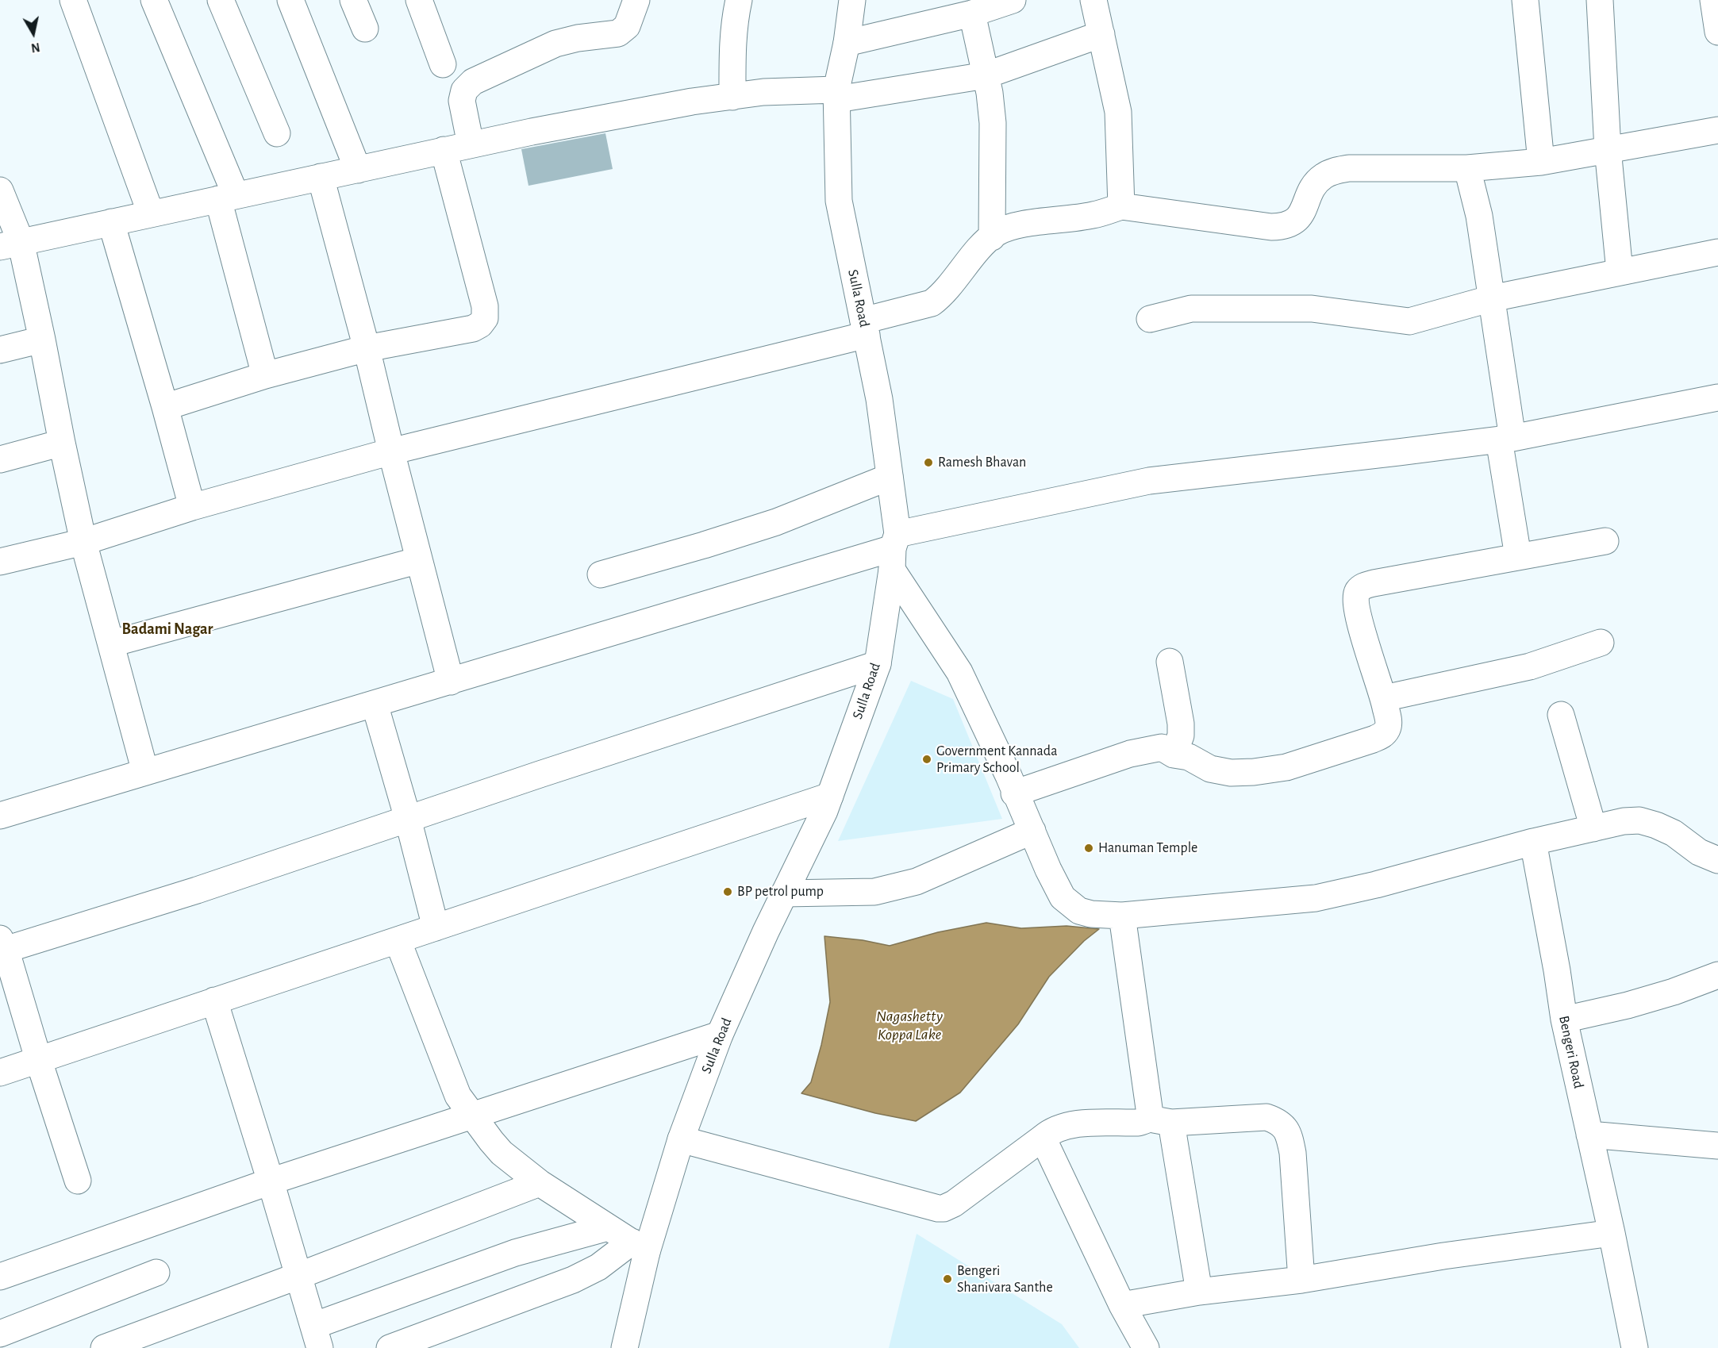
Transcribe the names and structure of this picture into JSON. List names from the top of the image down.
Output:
{
  "streets": {
    "street": ["Sulla Road", "Bengeri Road"]
  },
  "districts": ["Badami Nagar"],
  "water": ["Nagashetty Koppa Lake"],
  "places": [
    "Ramesh Bhavan",
    "Government Kannada Primary School",
    "Hanuman Temple",
    "BP petrol pump",
    "Bengeri Shanivara Santhe"
  ],
  "north": "bottom"
}
